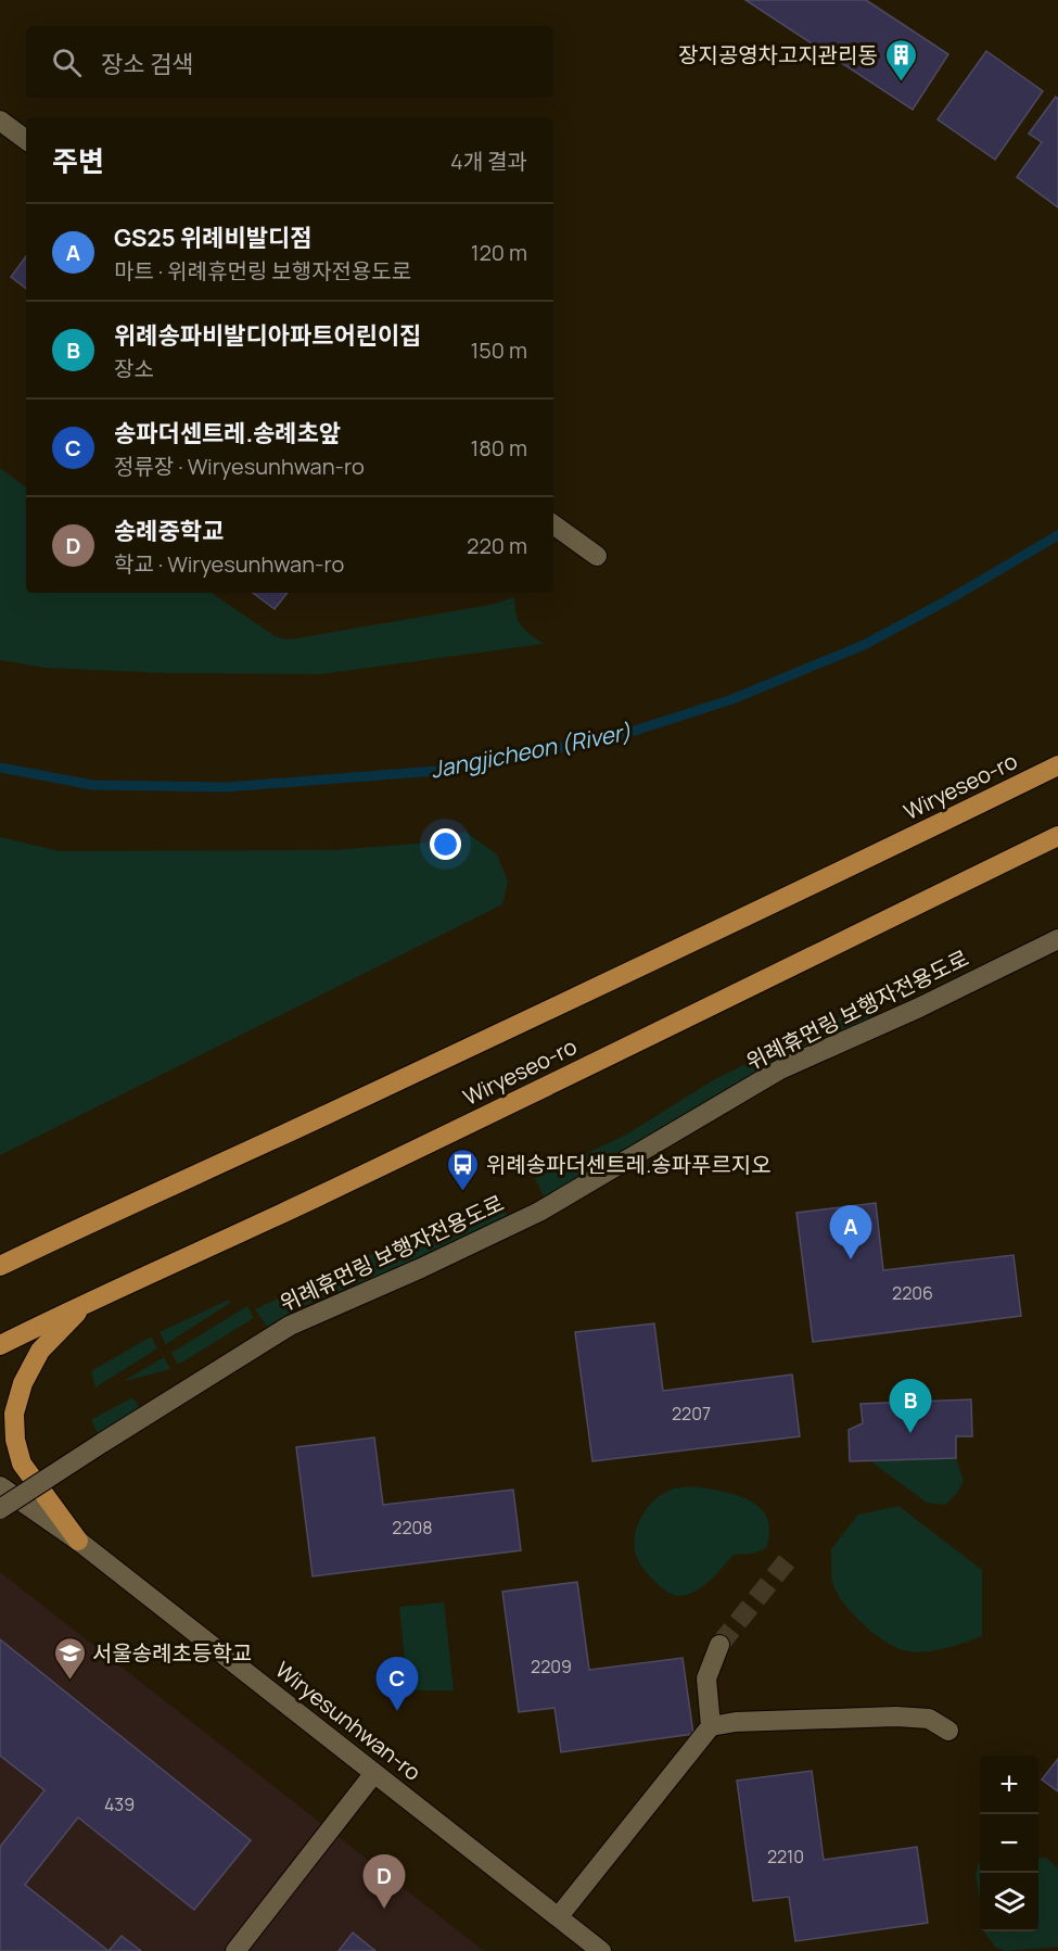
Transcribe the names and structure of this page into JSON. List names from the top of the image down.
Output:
{
  "streets": {
    "main road": ["Wiryeseo-ro"],
    "street": ["위례휴먼링 보행자전용도로", "Wiryesunhwan-ro"]
  },
  "water": ["Jangjicheon (River)"],
  "places": {
    "building": ["장지공영차고지관리동"],
    "bus stop": ["위례송파더센트레.송파푸르지오"],
    "school or university": ["서울송례초등학교"]
  },
  "house_numbers": [
    "2206",
    "2207",
    "2208",
    "2209",
    "439",
    "2210"
  ],
  "page": {
    "search": "장소 검색",
    "heading": ["주변", "4개 결과"],
    "list": [
      {
        "mark": "A",
        "name": "GS25 위례비발디점",
        "note": "마트 · 위례휴먼링 보행자전용도로",
        "value": "120 m"
      },
      {
        "mark": "B",
        "name": "위례송파비발디아파트어린이집",
        "note": "장소",
        "value": "150 m"
      },
      {
        "mark": "C",
        "name": "송파더센트레.송례초앞",
        "note": "정류장 · Wiryesunhwan-ro",
        "value": "180 m"
      },
      {
        "mark": "D",
        "name": "송례중학교",
        "note": "학교 · Wiryesunhwan-ro",
        "value": "220 m"
      }
    ],
    "pins": [
      "A",
      "B",
      "C",
      "D"
    ],
    "map_buttons": ["+", "−"]
  }
}
